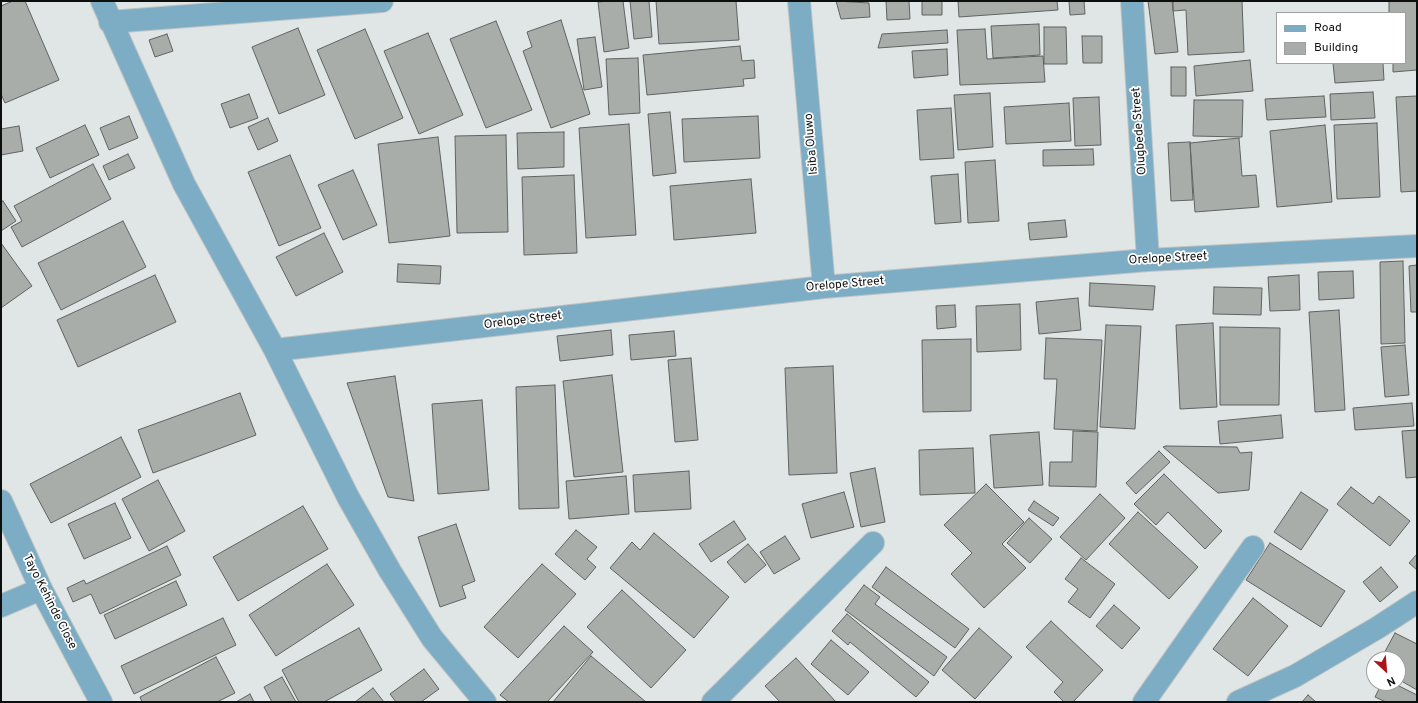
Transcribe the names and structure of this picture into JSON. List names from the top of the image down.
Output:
{
  "streets": {
    "street": [
      "Olugbede Street",
      "Isiba Oluwo",
      "Orelope Street",
      "Tayo Kehinde Close"
    ]
  },
  "crossings": [
    ["Olugbede Street", "Orelope Street"],
    ["Isiba Oluwo", "Orelope Street"]
  ],
  "legend": ["Road", "Building"],
  "north": "bottom right"
}
